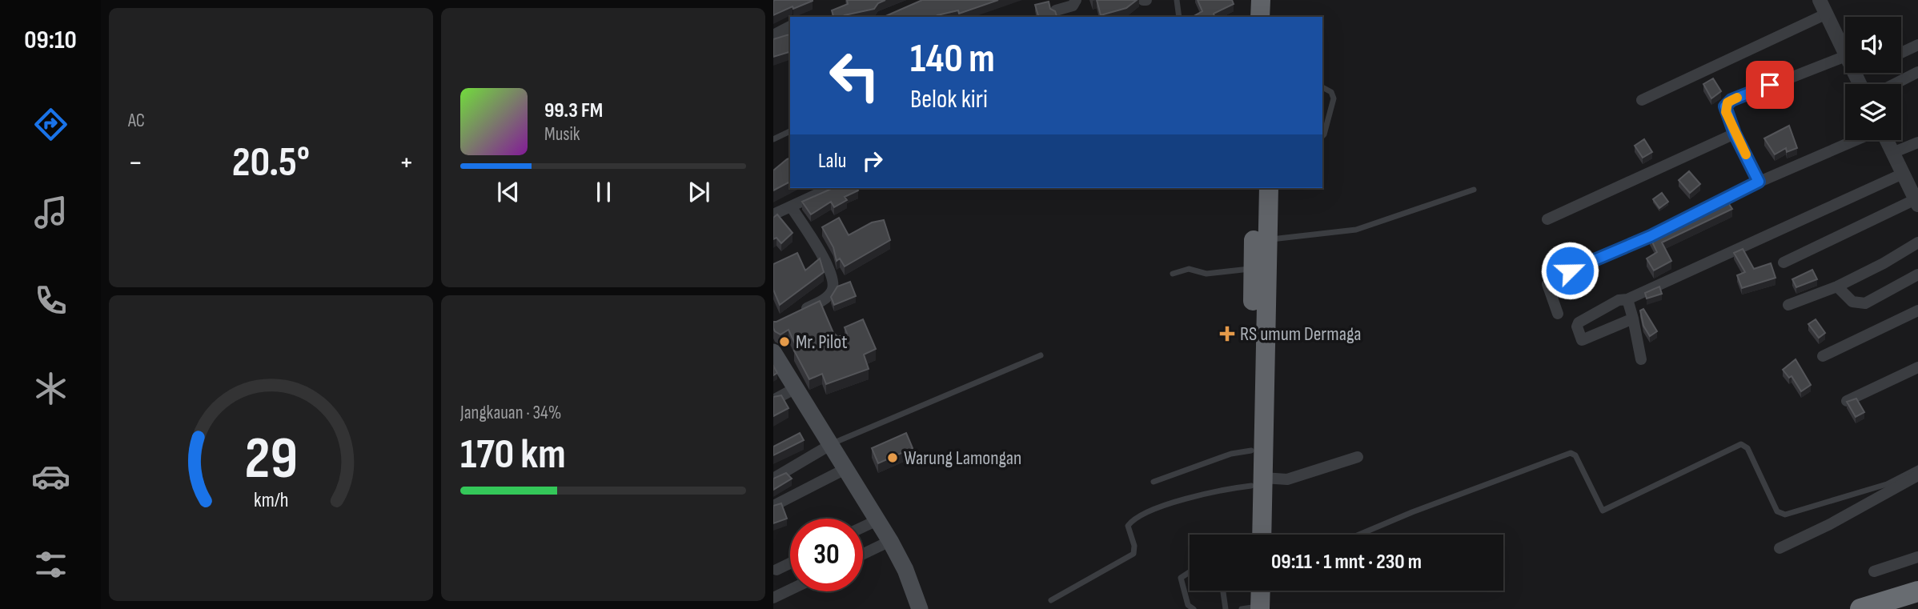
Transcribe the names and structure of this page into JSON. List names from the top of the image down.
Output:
{
  "places": {
    "health": ["RS umum Dermaga"],
    "other": ["Mr. Pilot", "Warung Lamongan"]
  },
  "page": {
    "tabs": "09:10",
    "tile": [
      "AC",
      ["Jangkauan · 34%", "170 km"]
    ],
    "turn": ["140 m", "Belok kiri"],
    "song": ["99.3 FM", "Musik"],
    "then": "Lalu",
    "heat": ["−", "20.5°", "+"],
    "limit": "30",
    "trip": "09:11 · 1 mnt · 230 m",
    "gauge": ["29", "km/h"]
  }
}
